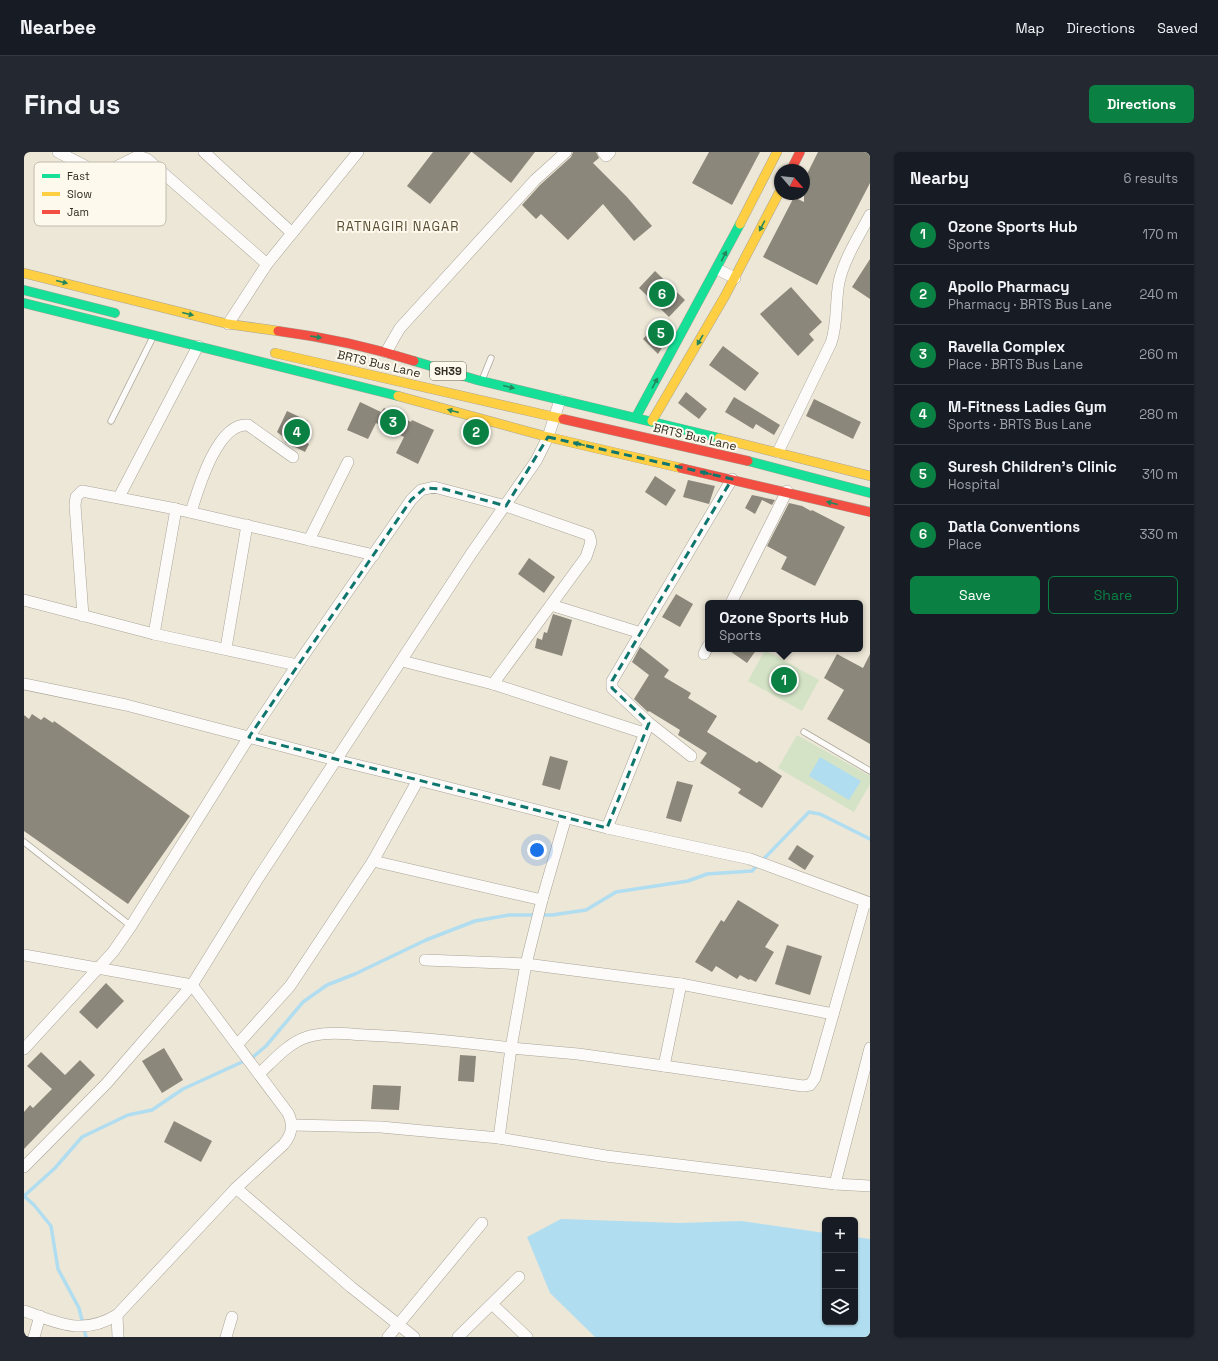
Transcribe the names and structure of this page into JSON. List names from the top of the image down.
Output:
{
  "streets": {
    "main road": ["BRTS Bus Lane", "SH39"]
  },
  "districts": ["RATNAGIRI NAGAR"],
  "legend": ["Fast", "Slow", "Jam"],
  "north": "bottom right",
  "page": {
    "header": "Nearbee",
    "nav": ["Map", "Directions", "Saved"],
    "buttons": [
      "Directions",
      ["Save", "Share"]
    ],
    "title": "Find us",
    "heading": ["Nearby", "6 results"],
    "list": [
      {
        "mark": "1",
        "name": "Ozone Sports Hub",
        "note": "Sports",
        "value": "170 m"
      },
      {
        "mark": "2",
        "name": "Apollo Pharmacy",
        "note": "Pharmacy · BRTS Bus Lane",
        "value": "240 m"
      },
      {
        "mark": "3",
        "name": "Ravella Complex",
        "note": "Place · BRTS Bus Lane",
        "value": "260 m"
      },
      {
        "mark": "4",
        "name": "M-Fitness Ladies Gym",
        "note": "Sports · BRTS Bus Lane",
        "value": "280 m"
      },
      {
        "mark": "5",
        "name": "Suresh Children's Clinic",
        "note": "Hospital",
        "value": "310 m"
      },
      {
        "mark": "6",
        "name": "Datla Conventions",
        "note": "Place",
        "value": "330 m"
      }
    ],
    "pins": [
      "6",
      "5",
      "3",
      "2",
      "4",
      "1"
    ],
    "popup": ["Ozone Sports Hub", "Sports"],
    "map_buttons": ["+", "−"]
  }
}
